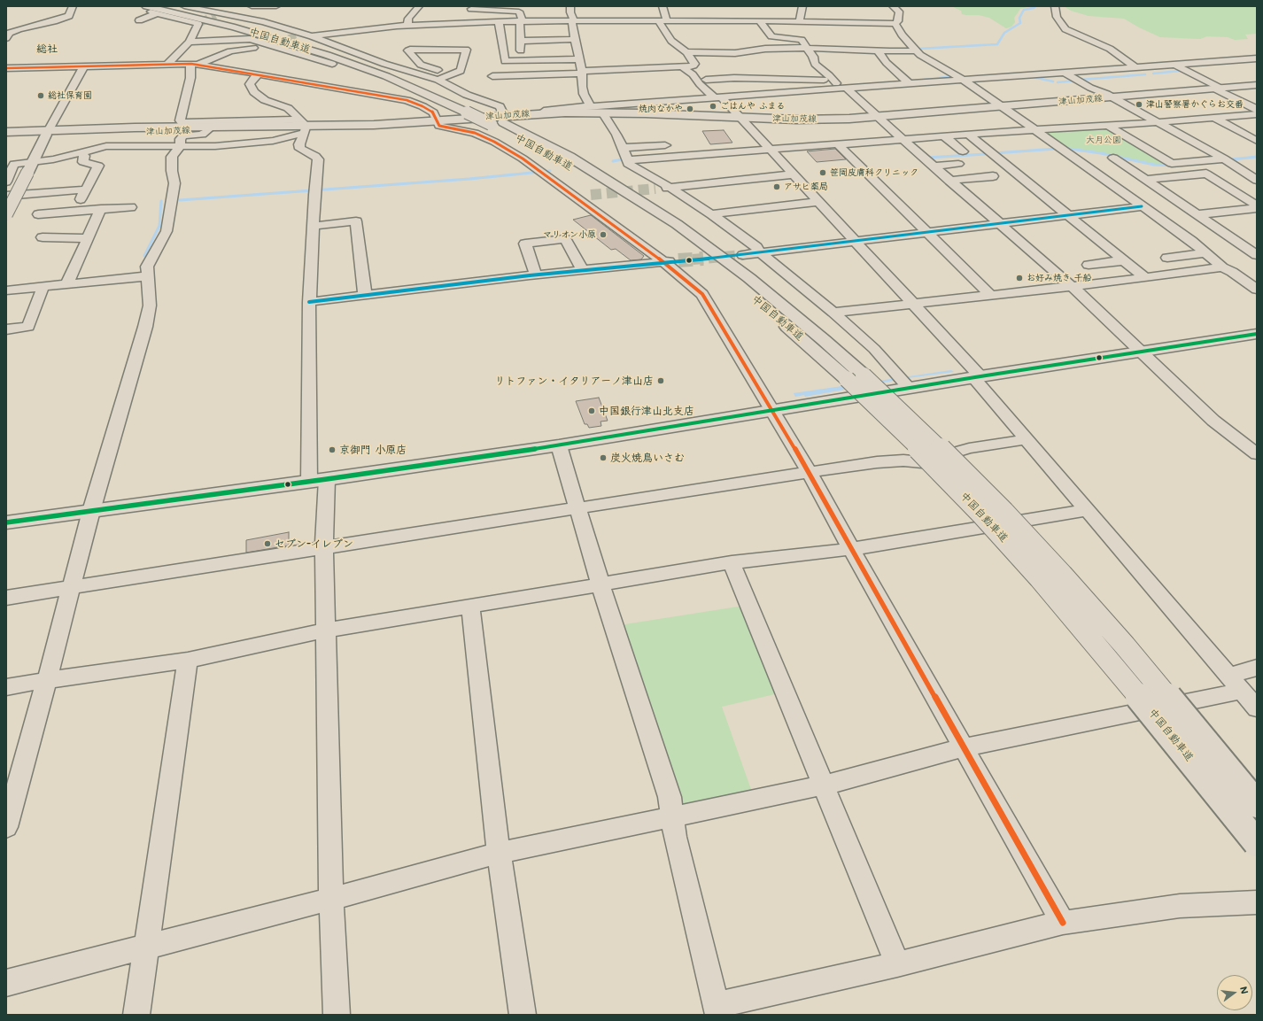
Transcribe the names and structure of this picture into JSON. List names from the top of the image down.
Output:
{
  "streets": {
    "main road": ["中国自動車道", "津山加茂線"]
  },
  "crossings": [
    ["中国自動車道", "津山加茂線"]
  ],
  "districts": ["総社"],
  "parks": ["大月公園"],
  "places": [
    "総社保育園",
    "津山警察署かぐらお交番",
    "ごはんや ふまる",
    "焼肉なかや",
    "笹岡皮膚科クリニック",
    "アサヒ薬局",
    "マリオン小原",
    "お好み焼き 千船",
    "リトファン・イタリアーノ津山店",
    "中国銀行津山北支店",
    "京御門 小原店",
    "炭火焼鳥いさむ",
    "セブン-イレブン"
  ],
  "north": "right"
}
